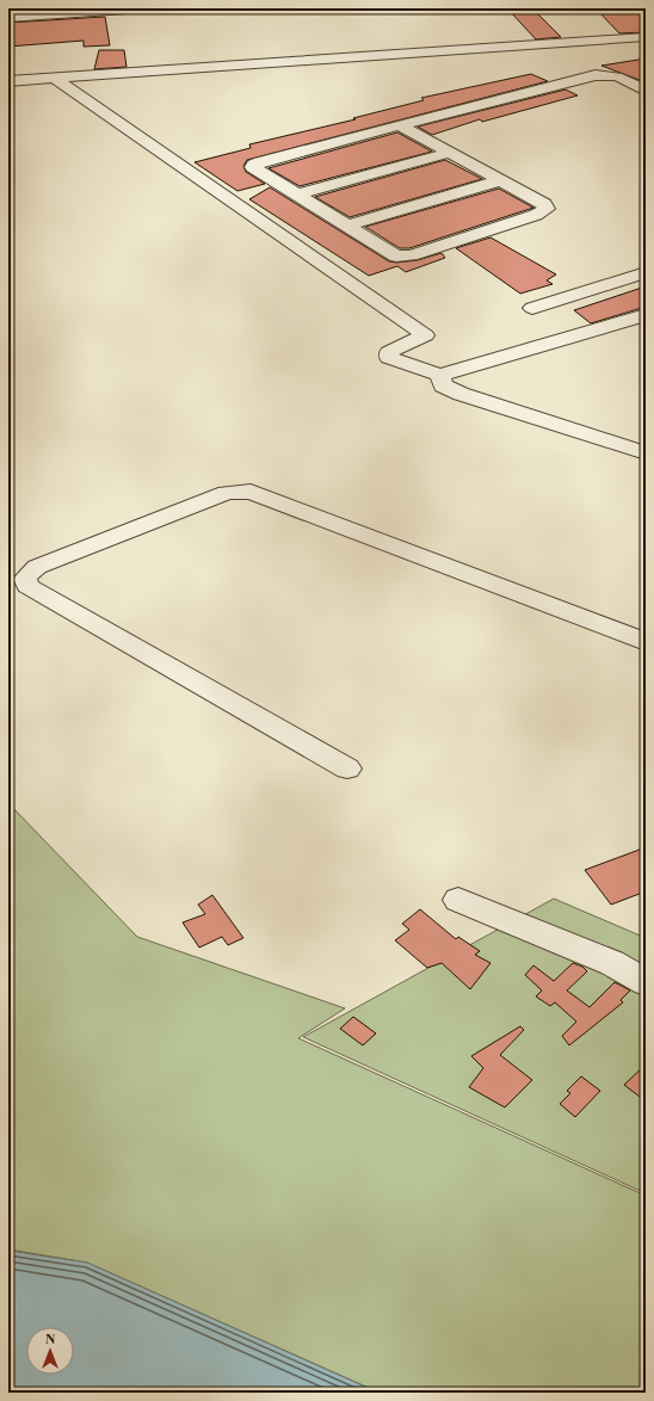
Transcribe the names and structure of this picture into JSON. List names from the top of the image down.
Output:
{
  "north": "top"
}
